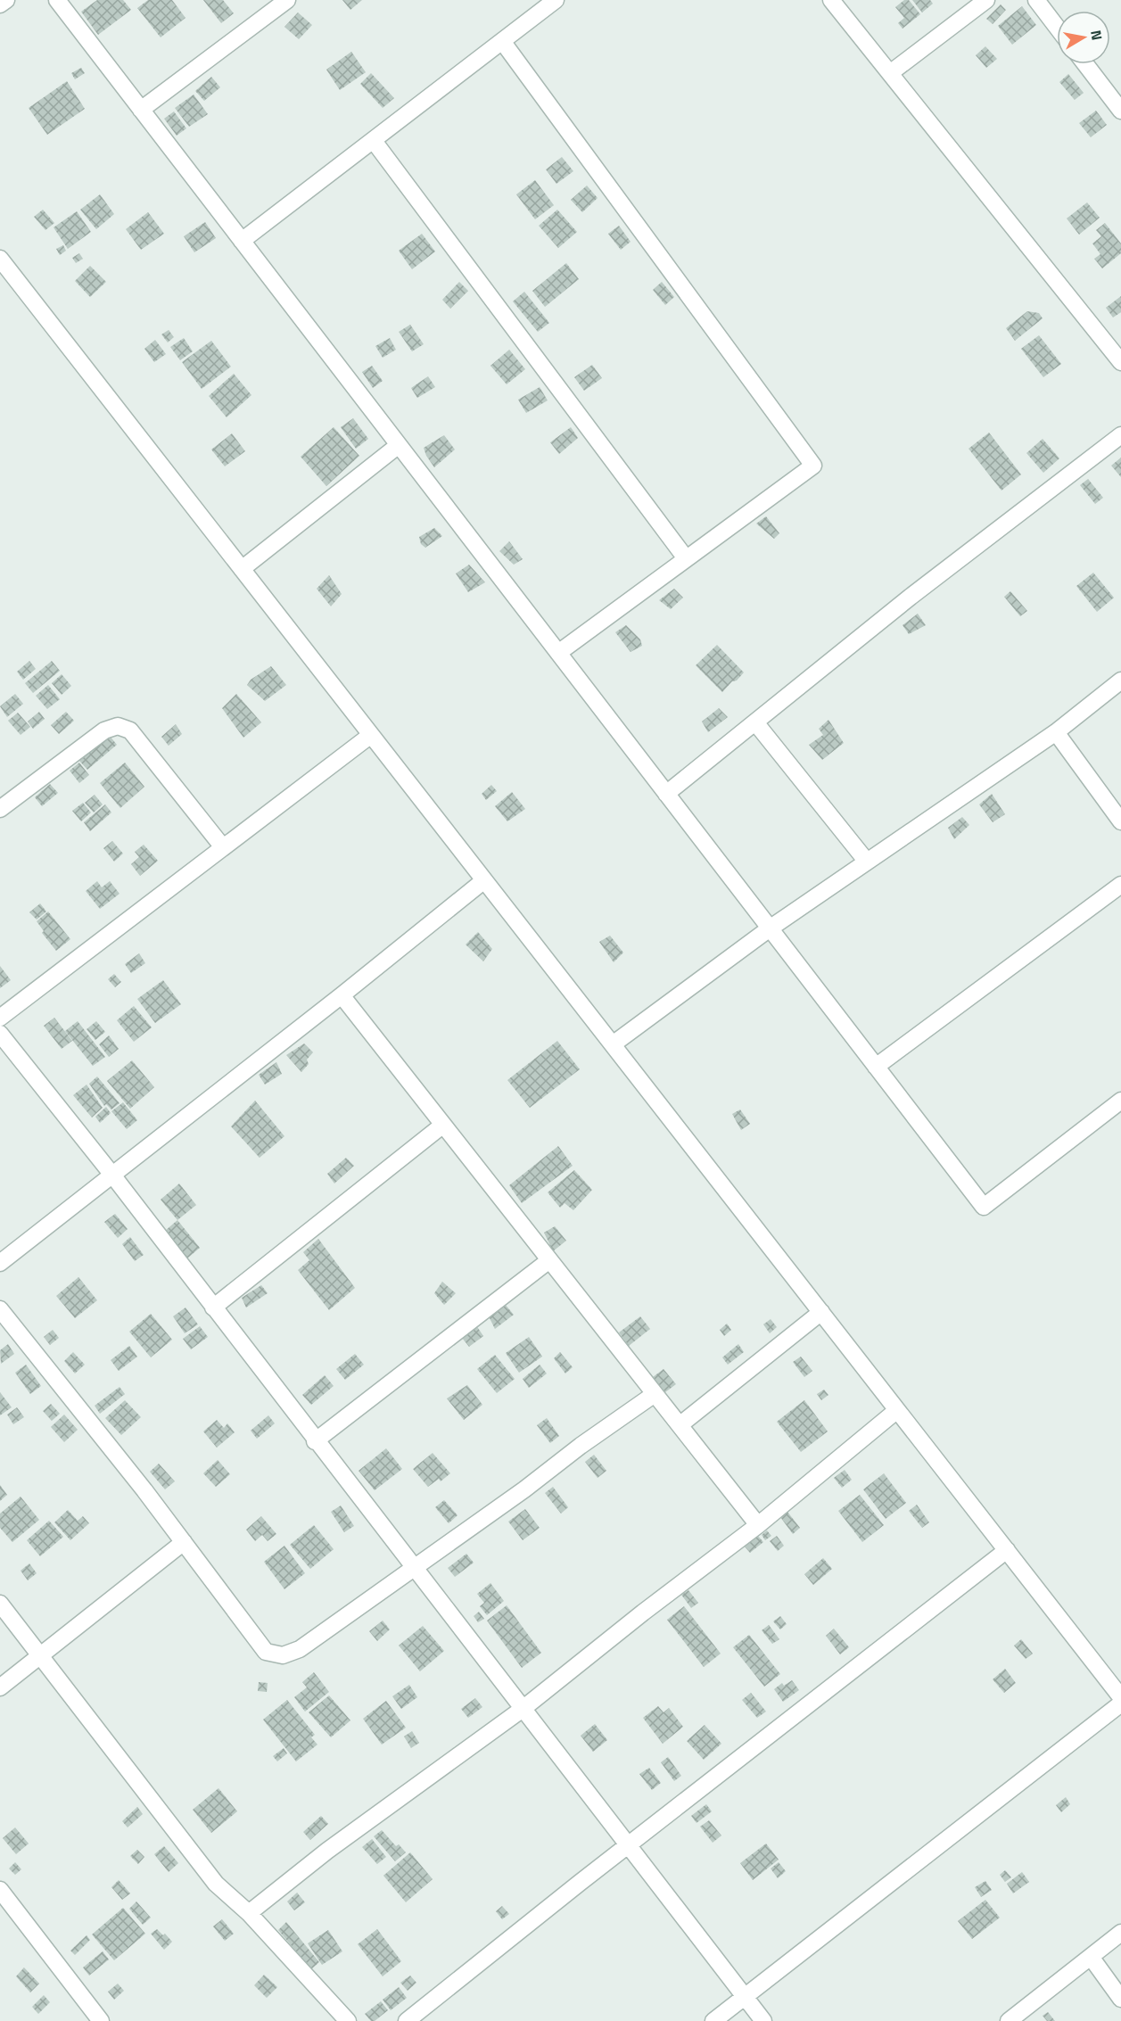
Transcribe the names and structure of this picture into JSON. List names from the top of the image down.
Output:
{
  "north": "right"
}
